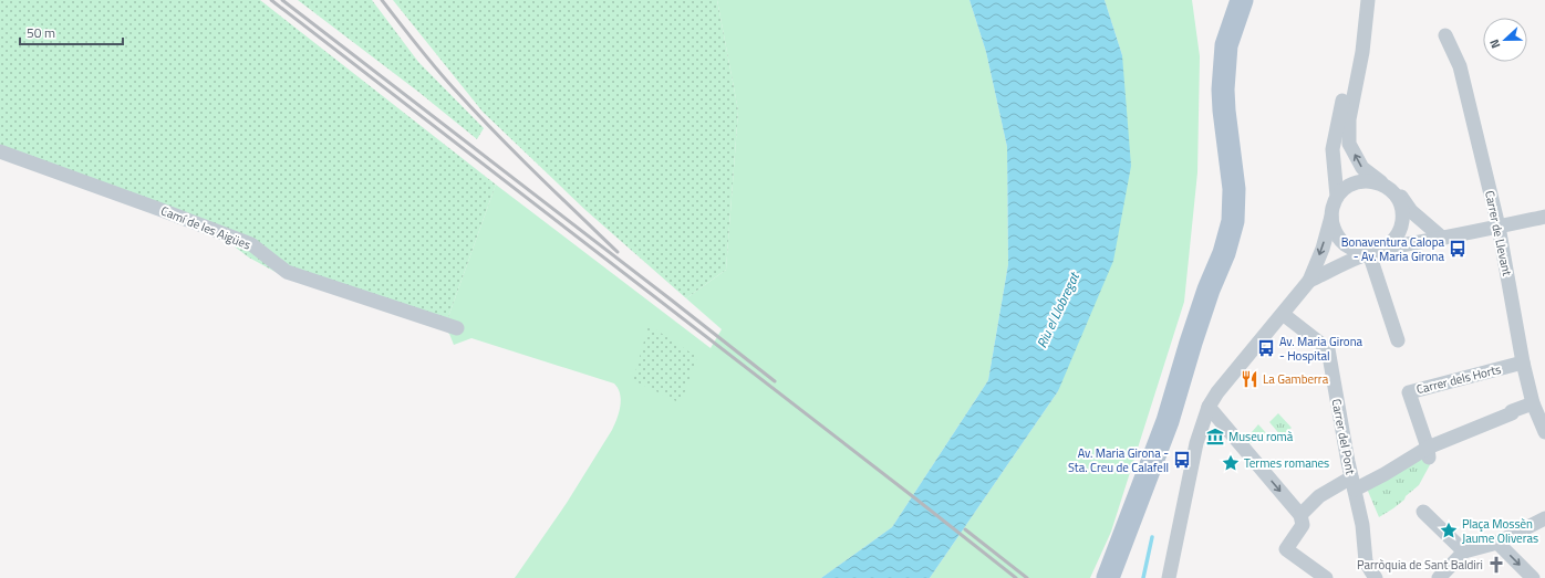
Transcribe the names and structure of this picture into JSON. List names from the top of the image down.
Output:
{
  "streets": {
    "street": [
      "Camí de les Aigües",
      "Carrer de Llevant",
      "Carrer dels Horts",
      "Carrer del Pont"
    ]
  },
  "crossings": [
    ["Carrer de Llevant", "Carrer dels Horts"]
  ],
  "water": ["Riu el Llobregat"],
  "places": {
    "bus stop": ["Bonaventura Calopa - Av. Maria Girona", "Av. Maria Girona - Hospital", "Av. Maria Girona - Sta. Creu de Calafell"],
    "restaurant": ["La Gamberra"],
    "museum": ["Museu romà"],
    "place": ["Termes romanes", "Plaça Mossèn Jaume Oliveras"],
    "church": ["Parròquia de Sant Baldiri"]
  },
  "scale_bar": "50 m",
  "north": "left"
}
